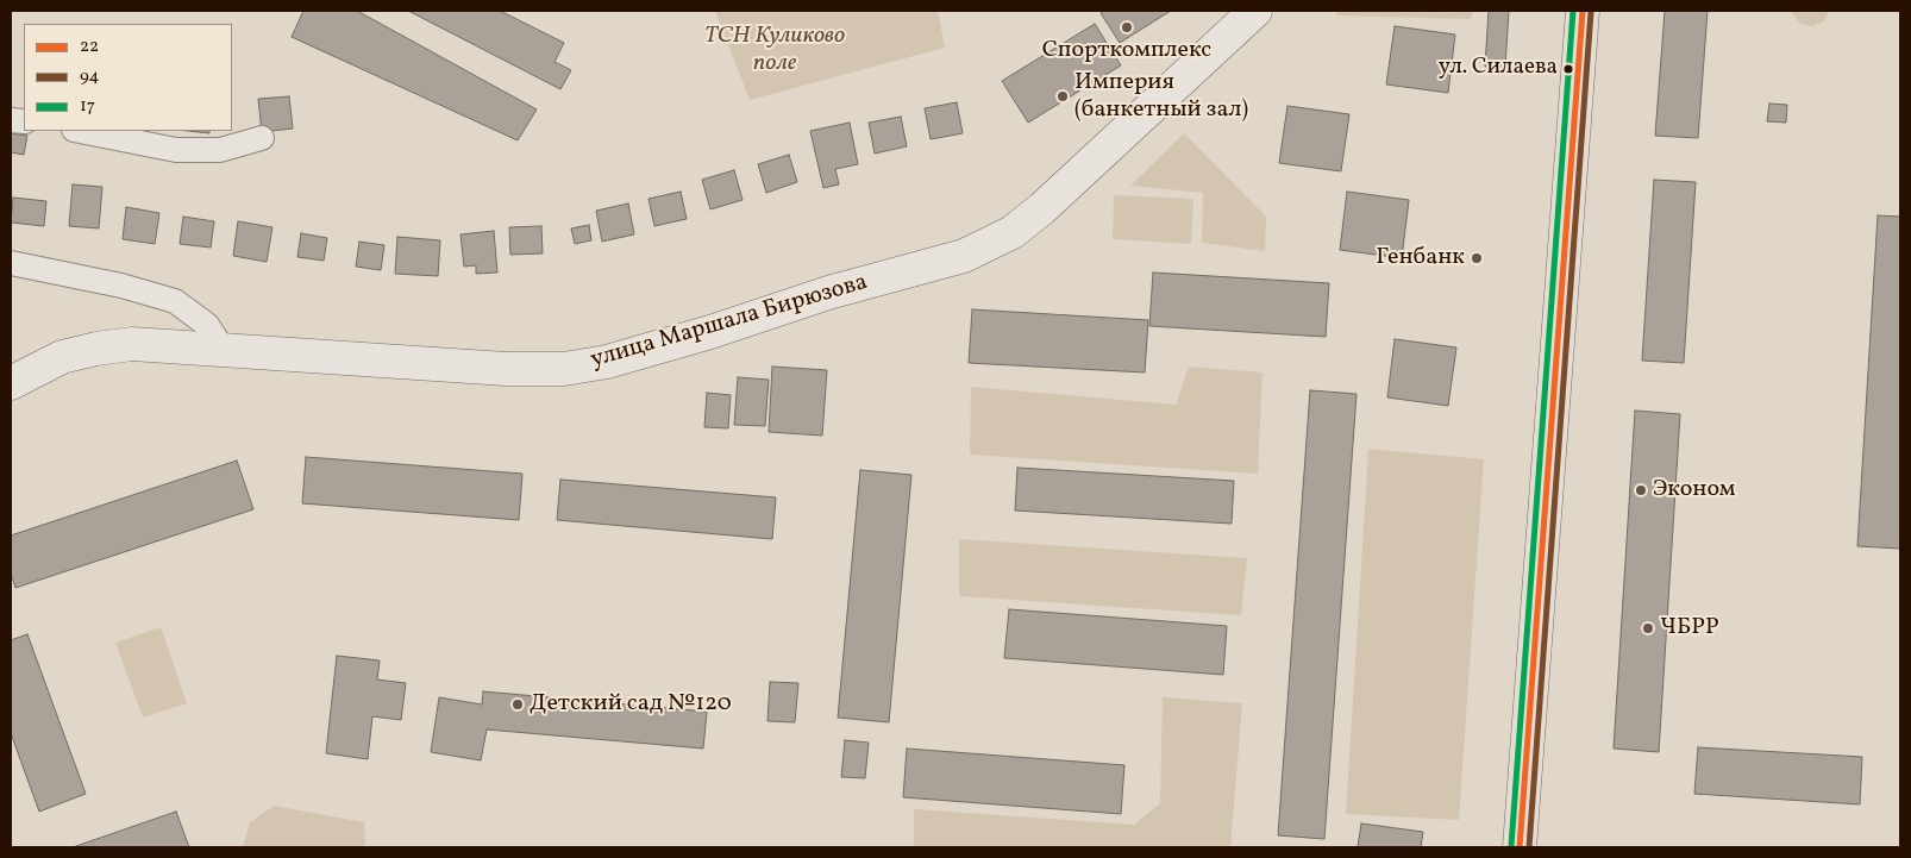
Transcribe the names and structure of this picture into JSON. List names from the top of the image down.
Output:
{
  "streets": {
    "main road": ["улица Маршала Бирюзова"]
  },
  "parks": ["ТСН Куликово поле"],
  "places": [
    "Спорткомплекс",
    "ул. Силаева",
    "Империя (банкетный зал)",
    "Генбанк",
    "Эконом",
    "ЧБРР",
    "Детский сад №120"
  ],
  "lines": ["transit line 22", "transit line 17", "transit line 94"],
  "legend": ["22", "94", "17"]
}
